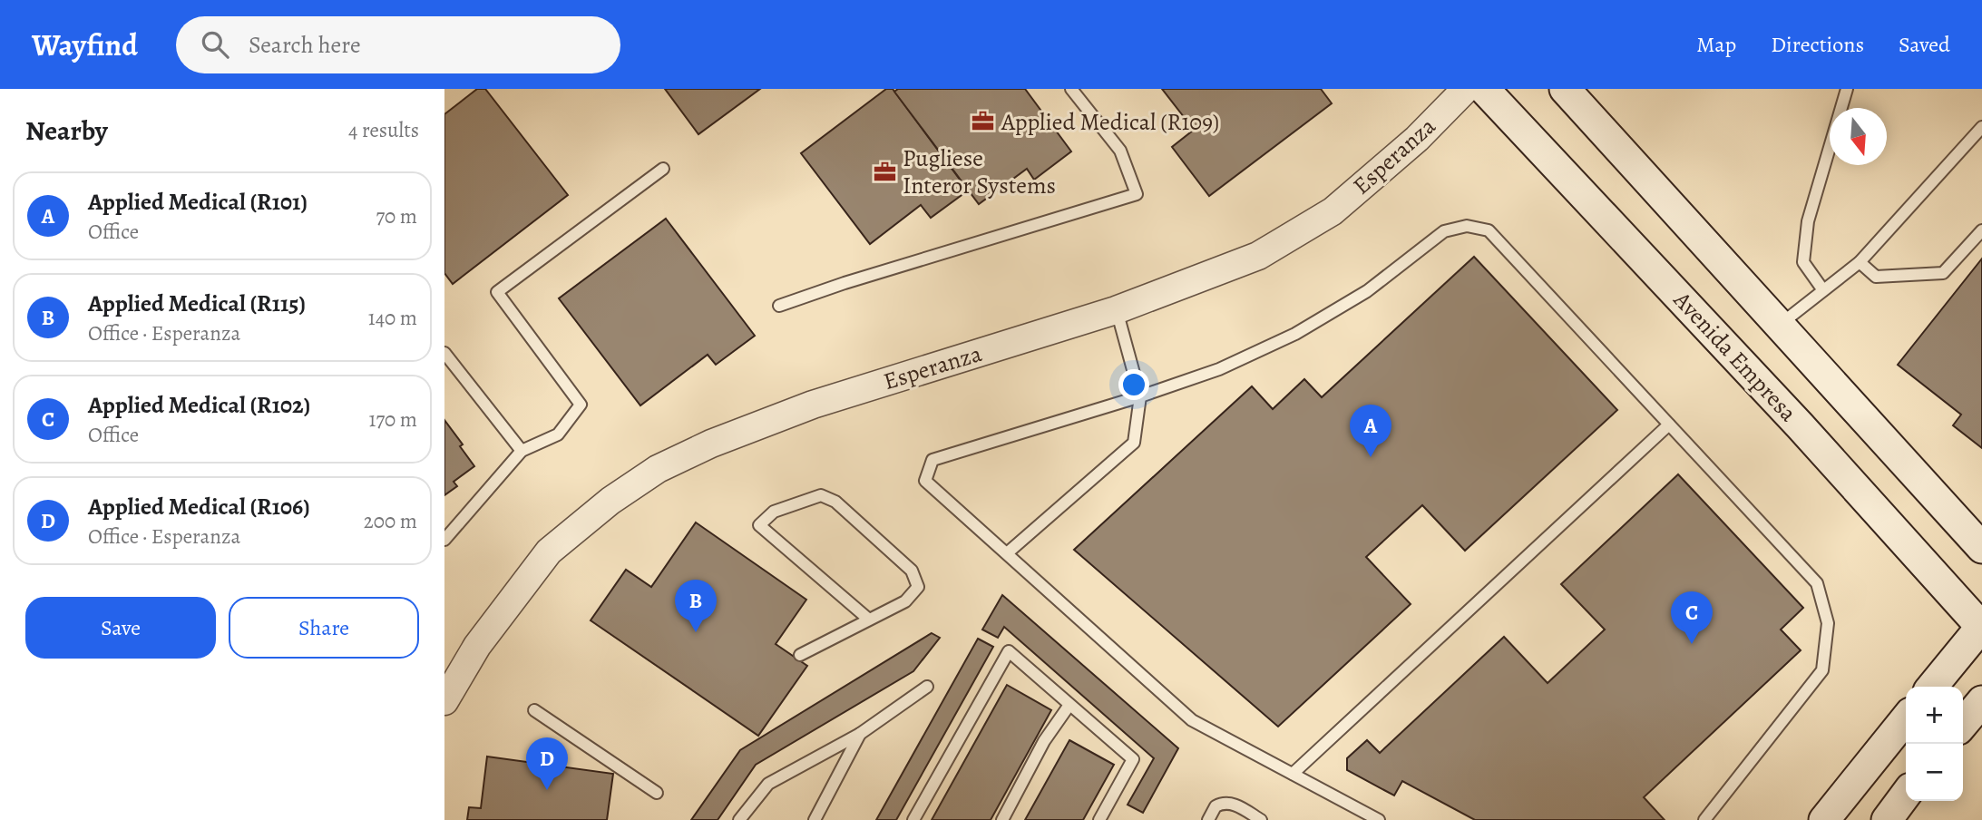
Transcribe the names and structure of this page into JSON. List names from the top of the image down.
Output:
{
  "streets": {
    "main road": ["Avenida Empresa"],
    "street": ["Esperanza"]
  },
  "places": {
    "office": ["Applied Medical (R109)", "Pugliese Interor Systems"]
  },
  "north": "bottom",
  "page": {
    "header": "Wayfind",
    "search": "Search here",
    "nav": ["Map", "Directions", "Saved"],
    "heading": ["Nearby", "4 results"],
    "list": [
      {
        "mark": "A",
        "name": "Applied Medical (R101)",
        "note": "Office",
        "value": "70 m"
      },
      {
        "mark": "B",
        "name": "Applied Medical (R115)",
        "note": "Office · Esperanza",
        "value": "140 m"
      },
      {
        "mark": "C",
        "name": "Applied Medical (R102)",
        "note": "Office",
        "value": "170 m"
      },
      {
        "mark": "D",
        "name": "Applied Medical (R106)",
        "note": "Office · Esperanza",
        "value": "200 m"
      }
    ],
    "pins": [
      "A",
      "B",
      "C",
      "D"
    ],
    "buttons": ["Save", "Share"],
    "map_buttons": ["+", "−"]
  }
}
